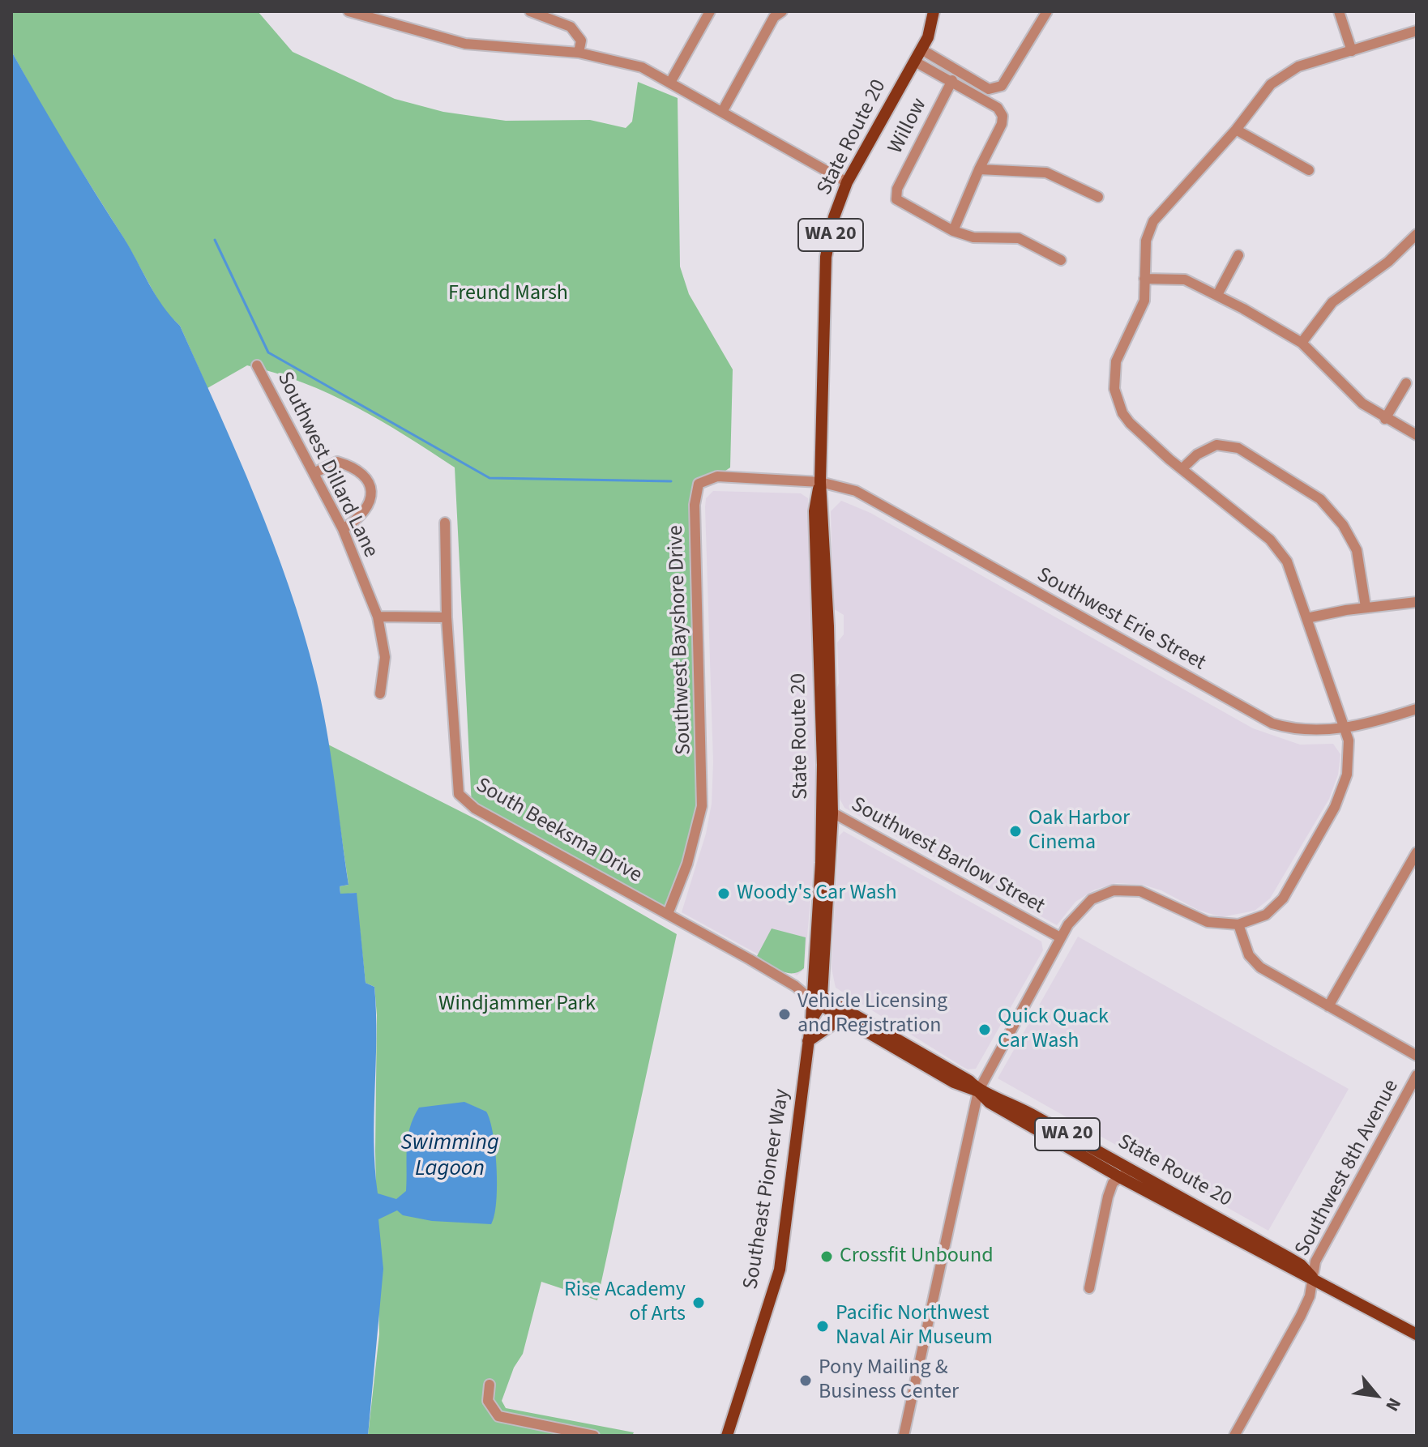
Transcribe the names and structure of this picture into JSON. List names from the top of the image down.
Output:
{
  "streets": {
    "main road": ["State Route 20", "WA 20", "Southeast Pioneer Way"],
    "street": [
      "Willow",
      "Southwest Dillard Lane",
      "Southwest Erie Street",
      "Southwest Bayshore Drive",
      "South Beeksma Drive",
      "Southwest Barlow Street",
      "Southwest 8th Avenue"
    ]
  },
  "crossings": [
    ["State Route 20", "WA 20"],
    ["State Route 20", "Southwest Erie Street"],
    ["State Route 20", "Southwest Bayshore Drive"],
    ["State Route 20", "South Beeksma Drive"],
    ["State Route 20", "Southwest Barlow Street"],
    ["State Route 20", "Southwest 8th Avenue"],
    ["State Route 20", "Southeast Pioneer Way"],
    ["WA 20", "South Beeksma Drive"],
    ["WA 20", "Southwest Barlow Street"],
    ["WA 20", "Southeast Pioneer Way"],
    ["Southwest Erie Street", "Southwest Bayshore Drive"],
    ["Southwest Bayshore Drive", "South Beeksma Drive"],
    ["South Beeksma Drive", "Southeast Pioneer Way"]
  ],
  "water": ["Swimming Lagoon"],
  "parks": ["Freund Marsh", "Windjammer Park"],
  "places": [
    "Oak Harbor Cinema",
    "Woody's Car Wash",
    "Vehicle Licensing and Registration",
    "Quick Quack Car Wash",
    "Crossfit Unbound",
    "Rise Academy of Arts",
    "Pacific Northwest Naval Air Museum",
    "Pony Mailing & Business Center"
  ],
  "north": "bottom right"
}
